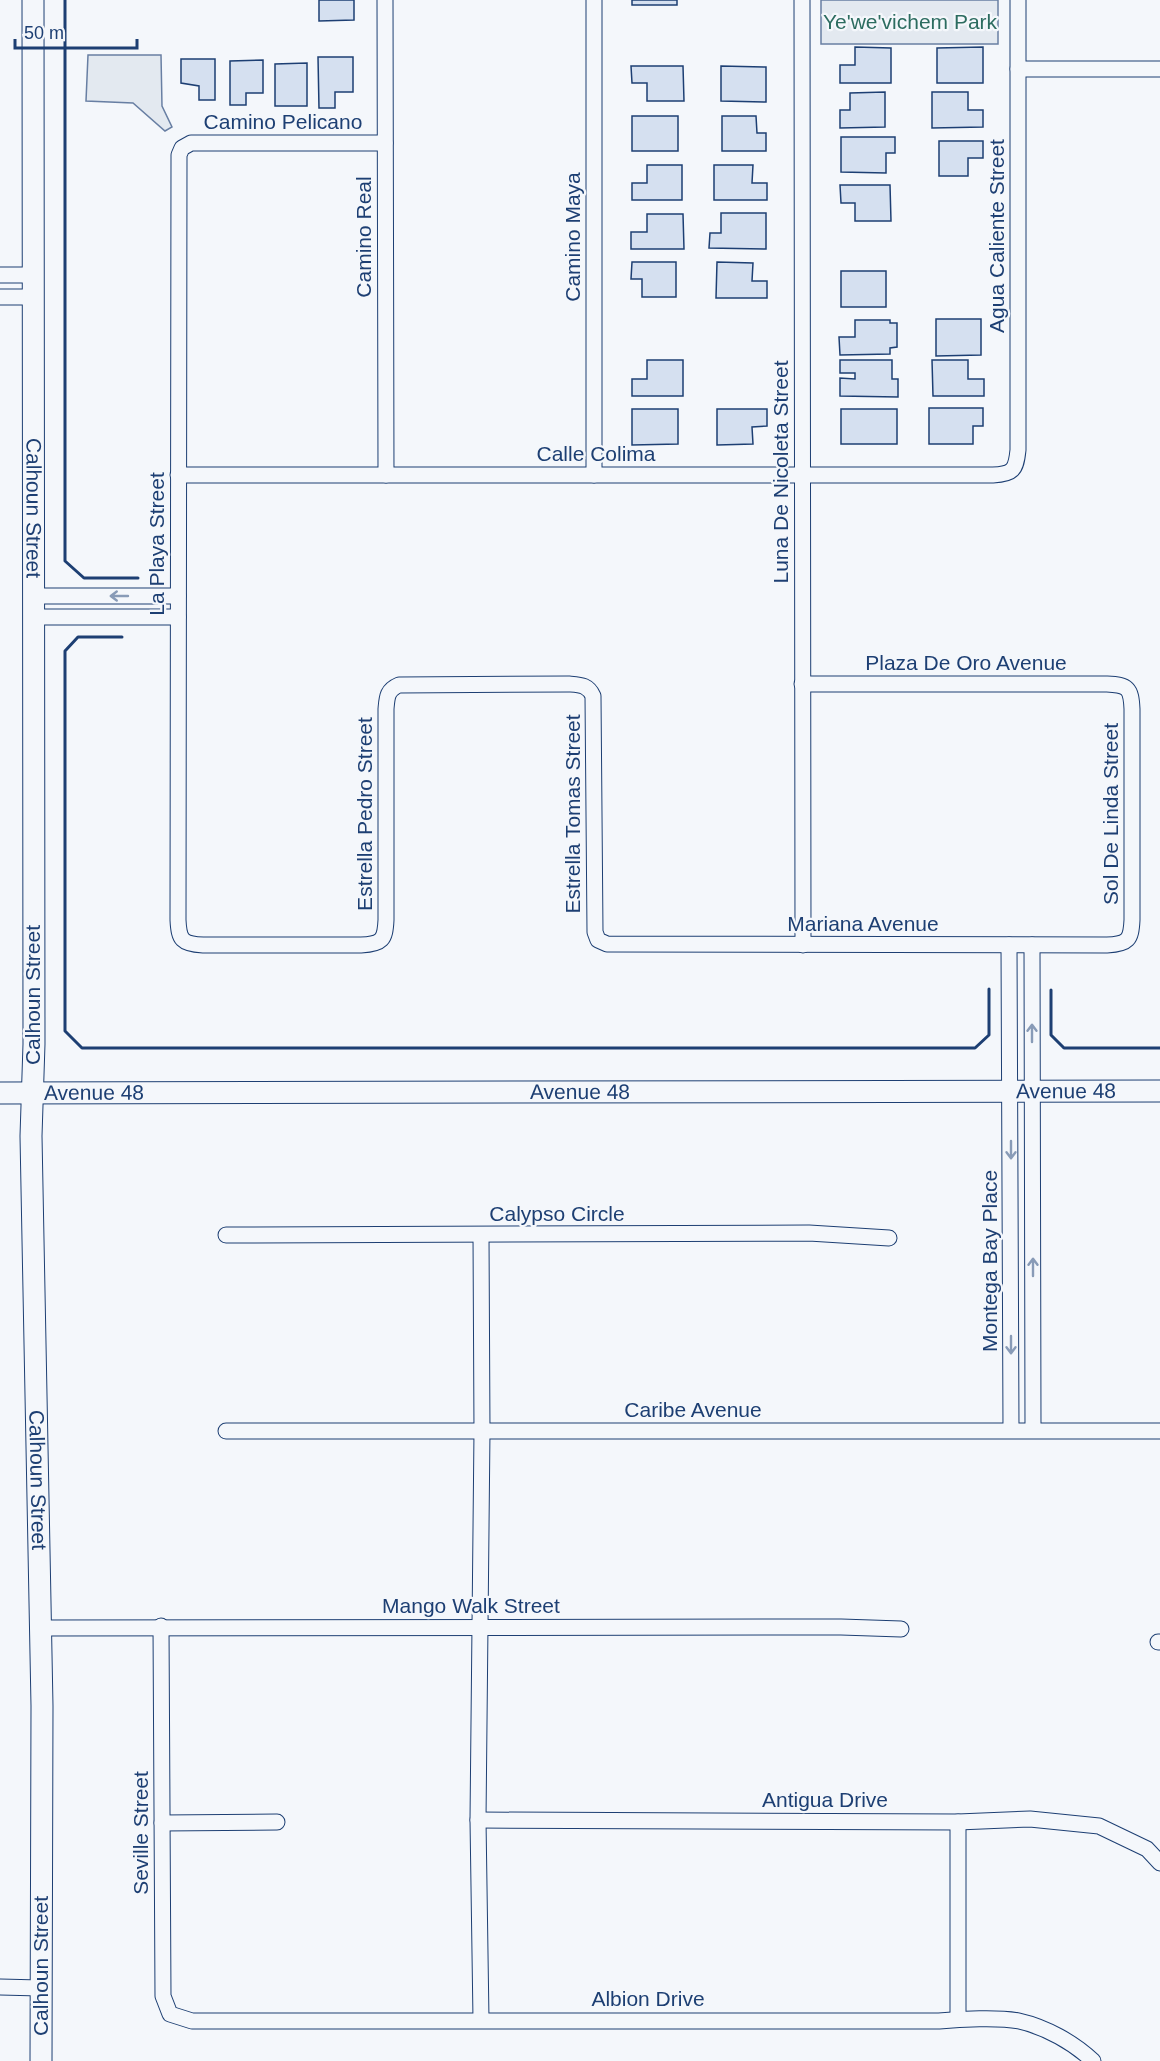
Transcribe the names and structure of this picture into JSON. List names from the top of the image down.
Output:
{
  "streets": {
    "street": [
      "Camino Pelicano",
      "Agua Caliente Street",
      "Camino Real",
      "Camino Maya",
      "Calle Colima",
      "Luna De Nicoleta Street",
      "Calhoun Street",
      "La Playa Street",
      "Plaza De Oro Avenue",
      "Estrella Pedro Street",
      "Estrella Tomas Street",
      "Sol De Linda Street",
      "Mariana Avenue",
      "Avenue 48",
      "Calypso Circle",
      "Montega Bay Place",
      "Caribe Avenue",
      "Mango Walk Street",
      "Antigua Drive",
      "Seville Street",
      "Albion Drive"
    ]
  },
  "crossings": [
    ["Camino Pelicano", "Camino Real"],
    ["Camino Pelicano", "La Playa Street"],
    ["Agua Caliente Street", "Calle Colima"],
    ["Camino Real", "Calle Colima"],
    ["Camino Maya", "Calle Colima"],
    ["Calle Colima", "Luna De Nicoleta Street"],
    ["Calle Colima", "La Playa Street"],
    ["Luna De Nicoleta Street", "Plaza De Oro Avenue"],
    ["Luna De Nicoleta Street", "Mariana Avenue"],
    ["Calhoun Street", "Avenue 48"],
    ["Calhoun Street", "Mango Walk Street"],
    ["La Playa Street", "Estrella Pedro Street"],
    ["Plaza De Oro Avenue", "Sol De Linda Street"],
    ["Estrella Pedro Street", "Estrella Tomas Street"],
    ["Estrella Tomas Street", "Mariana Avenue"],
    ["Sol De Linda Street", "Mariana Avenue"],
    ["Mariana Avenue", "Montega Bay Place"],
    ["Avenue 48", "Montega Bay Place"],
    ["Montega Bay Place", "Caribe Avenue"],
    ["Mango Walk Street", "Seville Street"],
    ["Seville Street", "Albion Drive"]
  ],
  "parks": ["Ye'we'vichem Park"],
  "scale_bar": "50 m"
}
